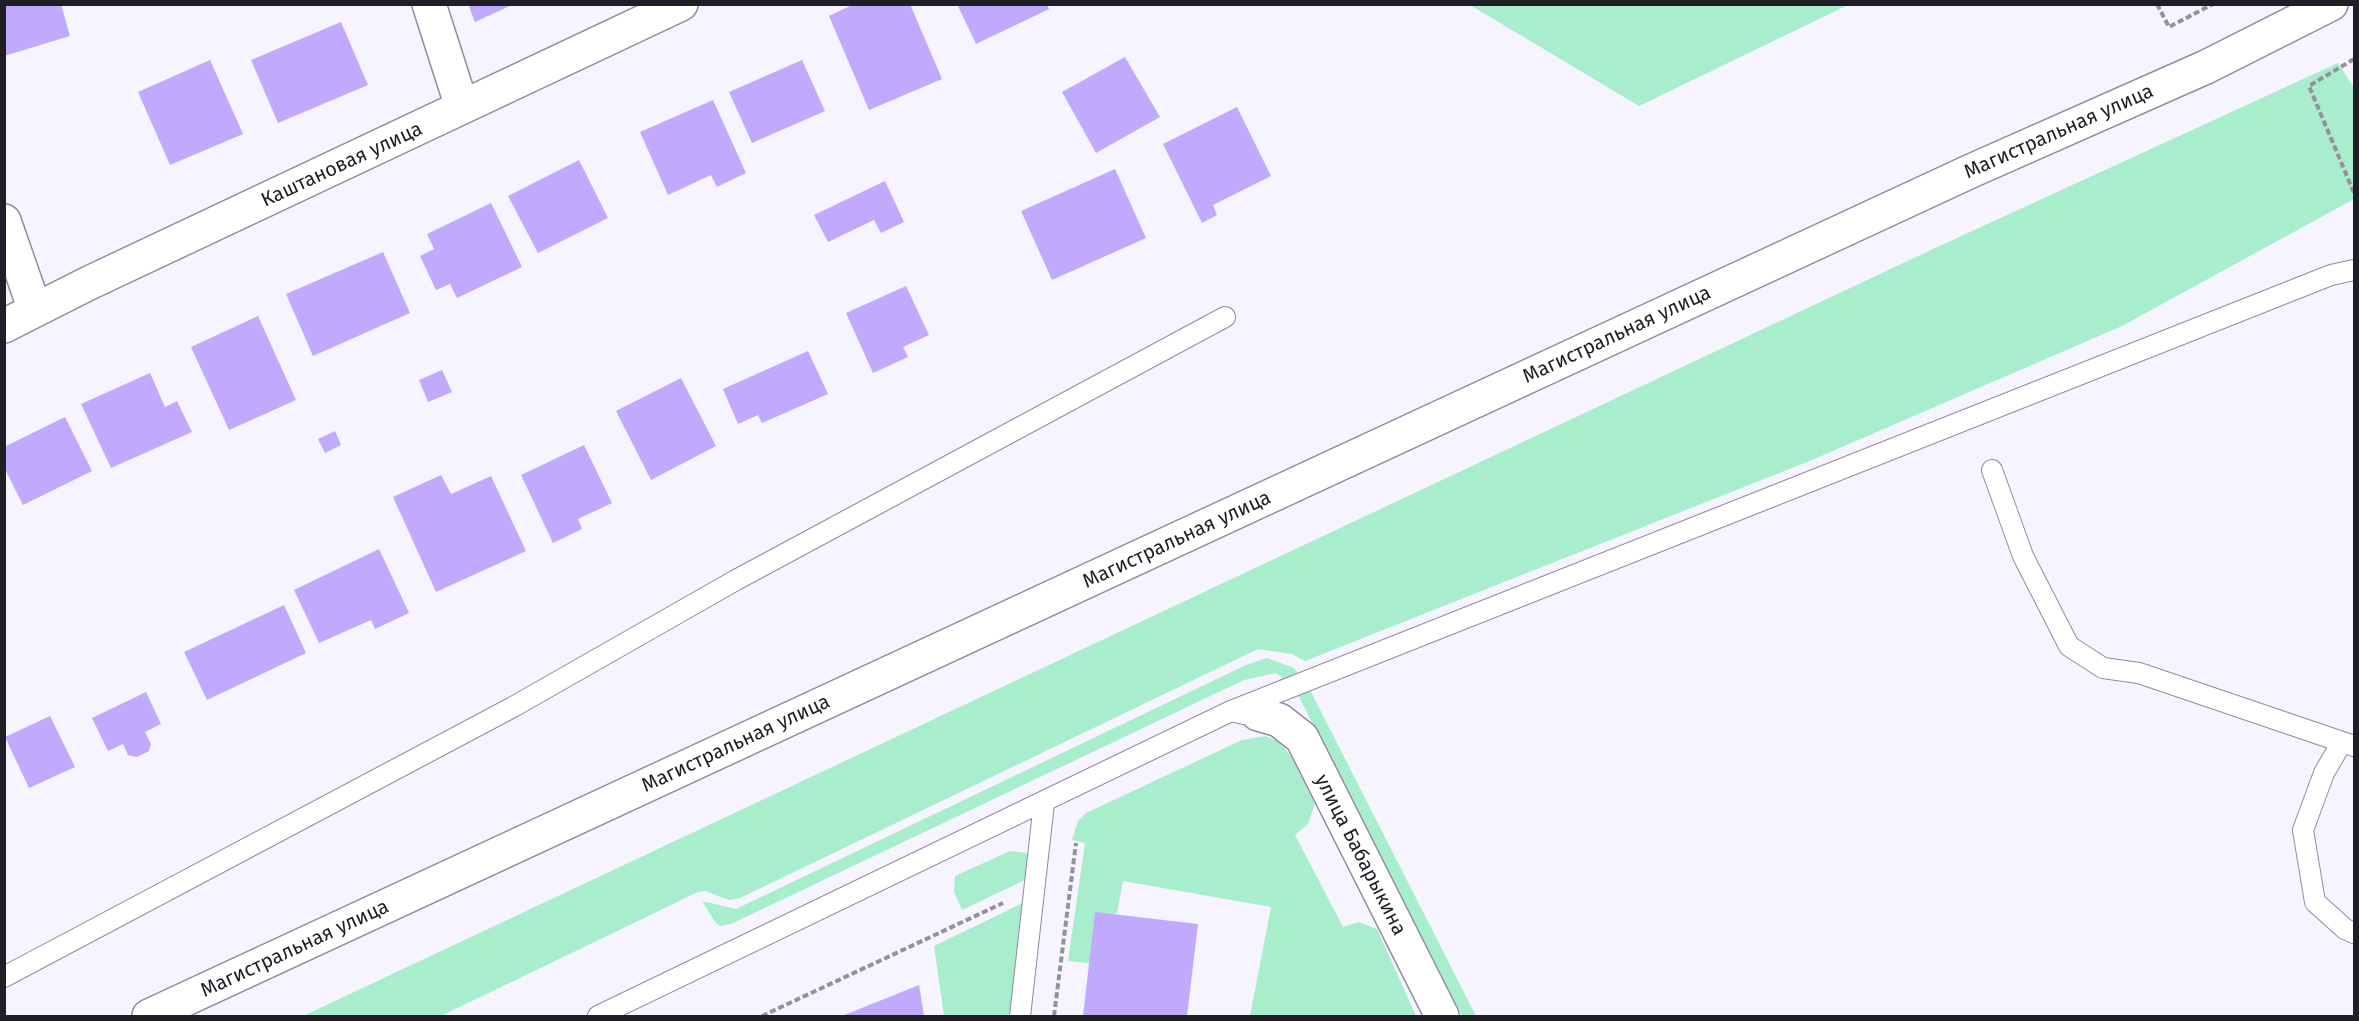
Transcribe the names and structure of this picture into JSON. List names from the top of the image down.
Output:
{
  "streets": {
    "main road": ["Магистральная улица", "Каштановая улица", "улица Бабарыкина"]
  }
}
